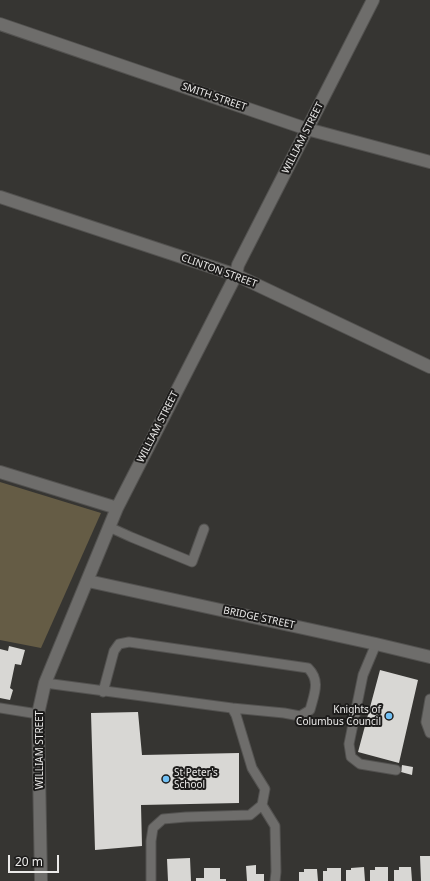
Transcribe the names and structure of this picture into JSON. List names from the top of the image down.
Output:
{
  "streets": {
    "street": [
      "SMITH STREET",
      "WILLIAM STREET",
      "CLINTON STREET",
      "BRIDGE STREET"
    ]
  },
  "crossings": [
    ["SMITH STREET", "WILLIAM STREET"],
    ["WILLIAM STREET", "CLINTON STREET"],
    ["WILLIAM STREET", "BRIDGE STREET"]
  ],
  "places": ["Knights of Columbus Council", "St Peter's School"],
  "scale_bar": "20 m"
}
